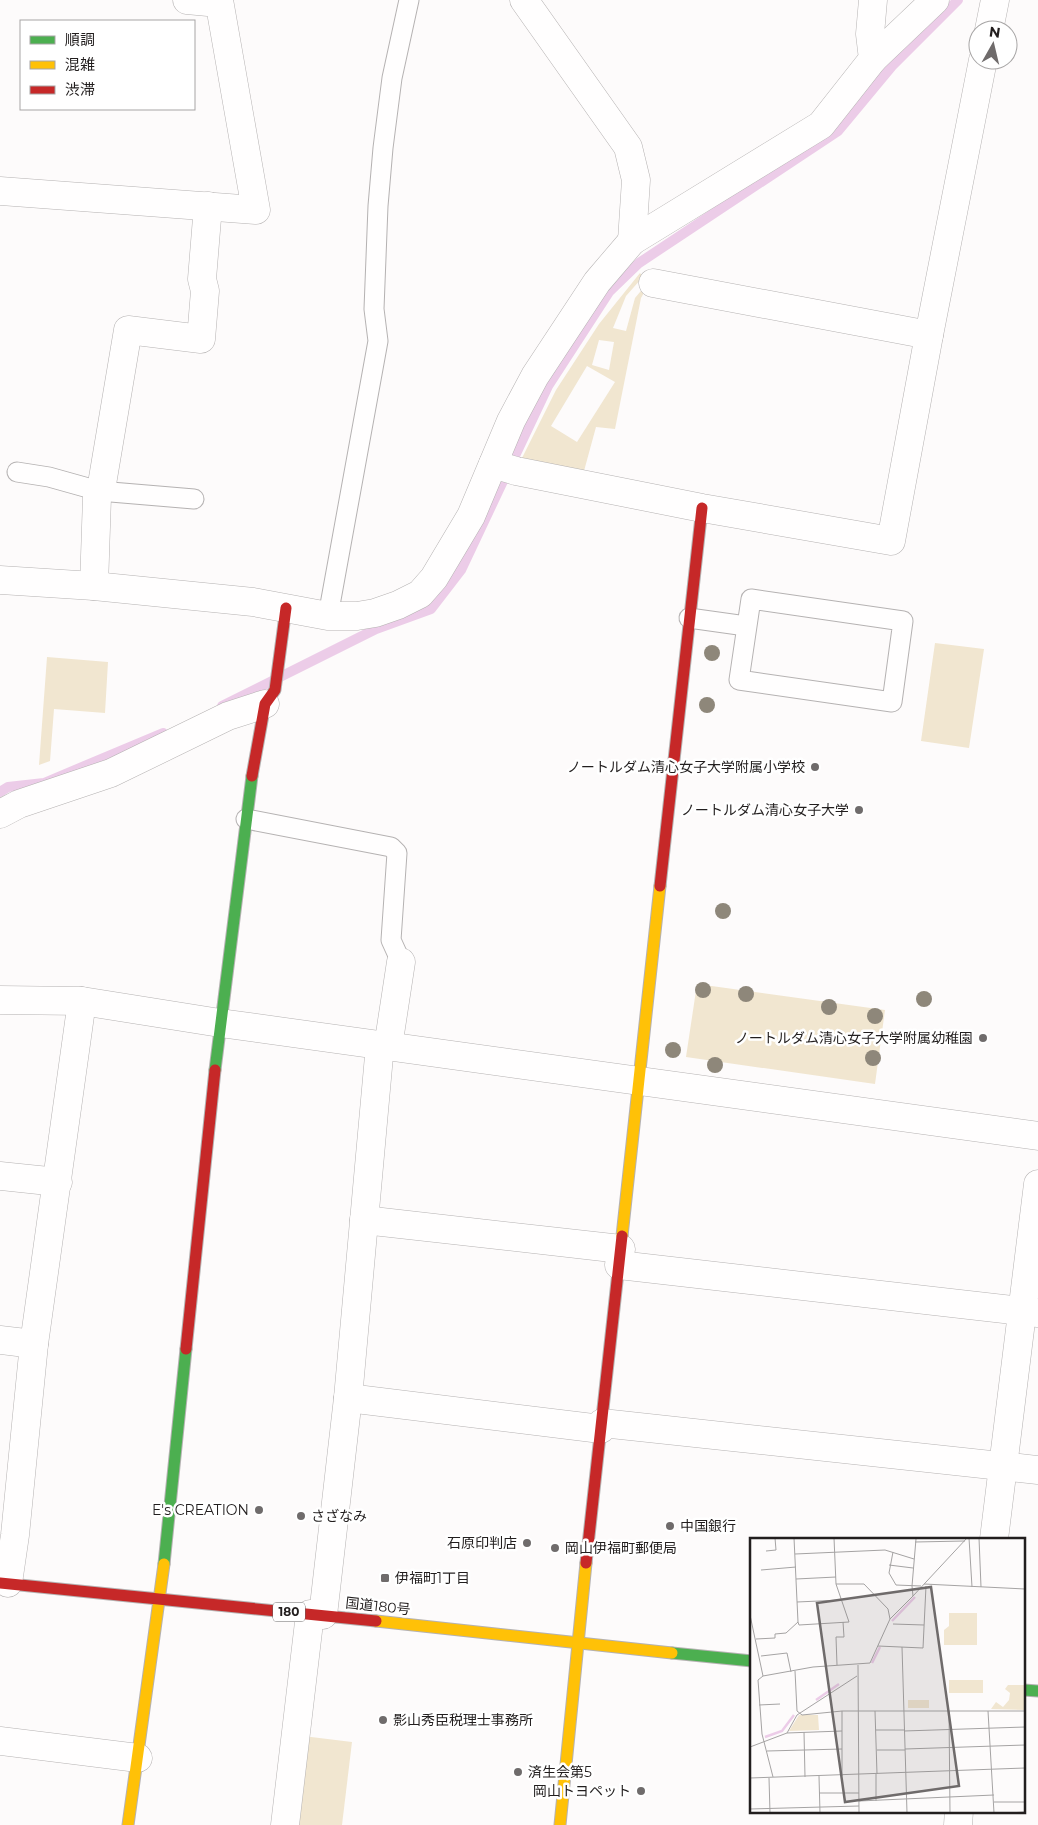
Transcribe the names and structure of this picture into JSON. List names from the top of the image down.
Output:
{
  "streets": {
    "main road": ["国道180号", "180"]
  },
  "places": {
    "other": [
      "ノートルダム清心女子大学附属小学校",
      "ノートルダム清心女子大学",
      "ノートルダム清心女子大学附属幼稚園",
      "E's CREATION",
      "さざなみ",
      "中国銀行",
      "石原印判店",
      "岡山伊福町郵便局",
      "影山秀臣税理士事務所",
      "済生会第5",
      "岡山トヨペット"
    ],
    "transit": ["伊福町1丁目"]
  },
  "legend": ["順調", "混雑", "渋滞"],
  "north": "top"
}
